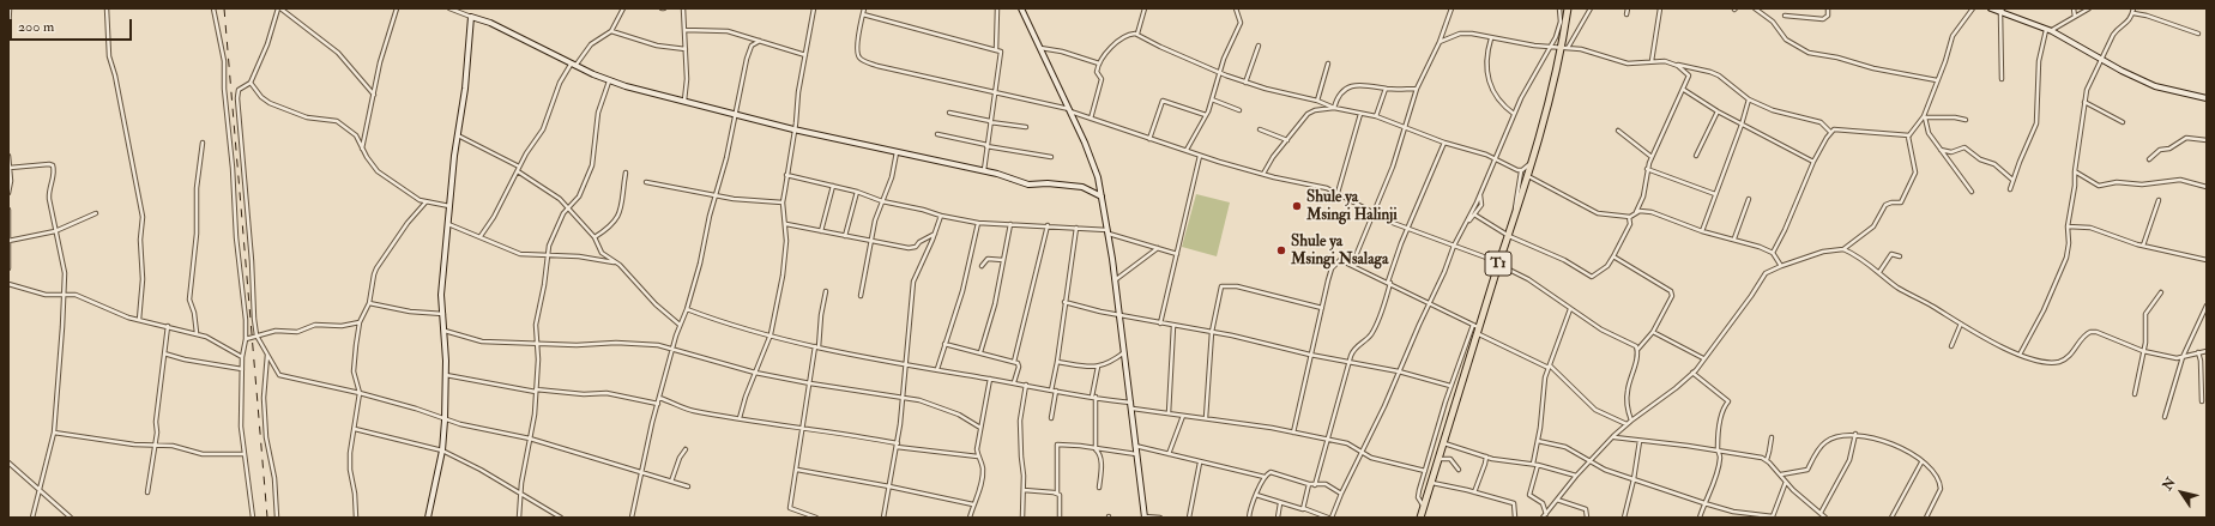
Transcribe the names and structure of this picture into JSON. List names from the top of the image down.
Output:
{
  "streets": {
    "highway": ["T1"]
  },
  "places": ["Shule ya Msingi Halinji", "Shule ya Msingi Nsalaga"],
  "scale_bar": "200 m",
  "north": "top left"
}
